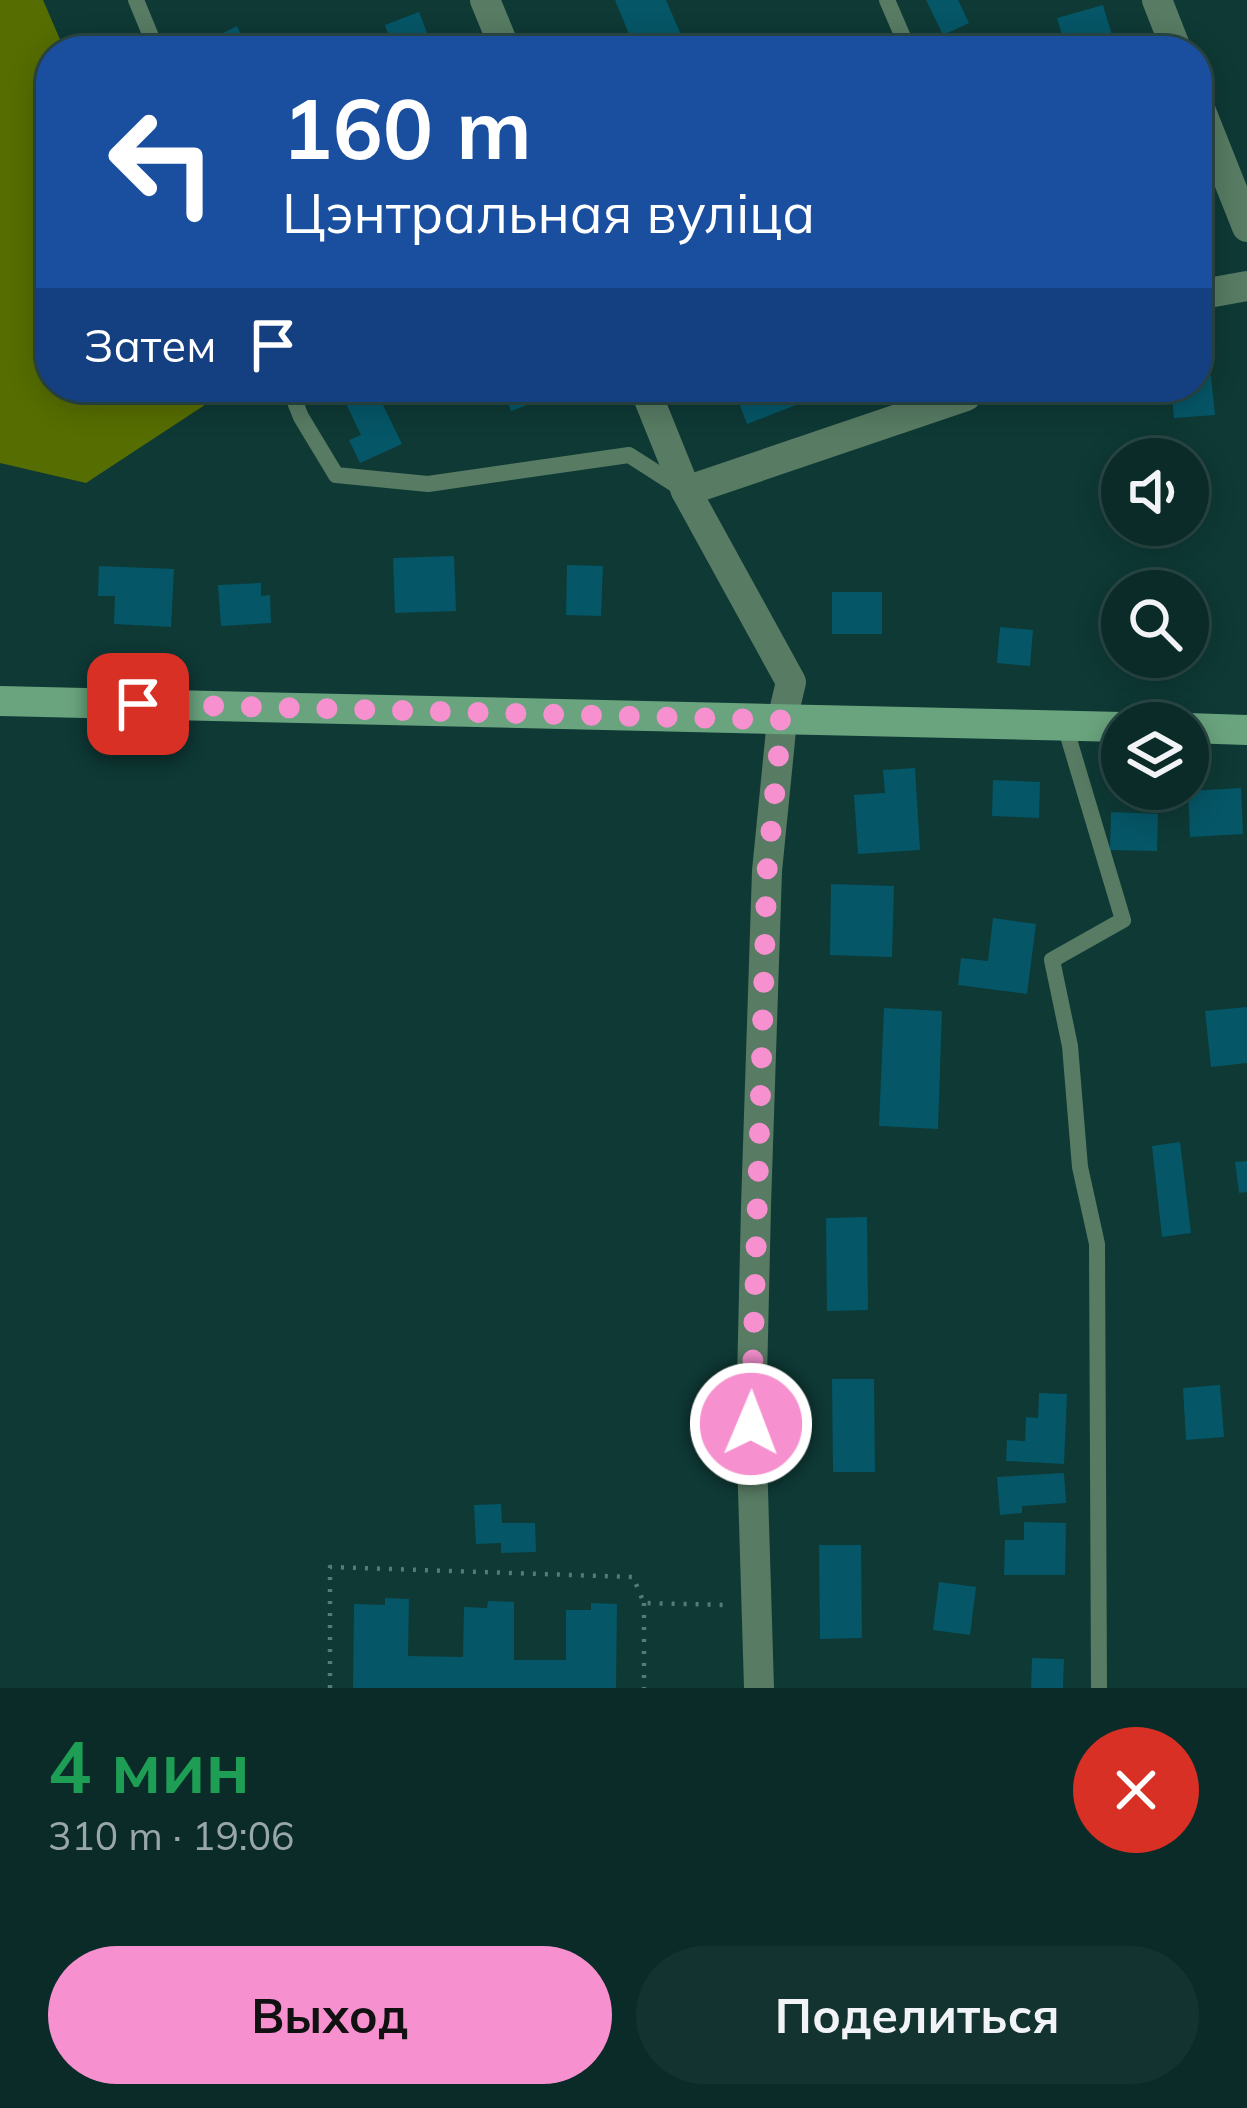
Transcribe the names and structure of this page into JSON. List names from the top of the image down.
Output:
{
  "page": {
    "turn": ["160 m", "Цэнтральная вуліца"],
    "then": "Затем",
    "heading": ["4 мин", "310 m · 19:06"],
    "buttons": ["Выход", "Поделиться"]
  }
}
